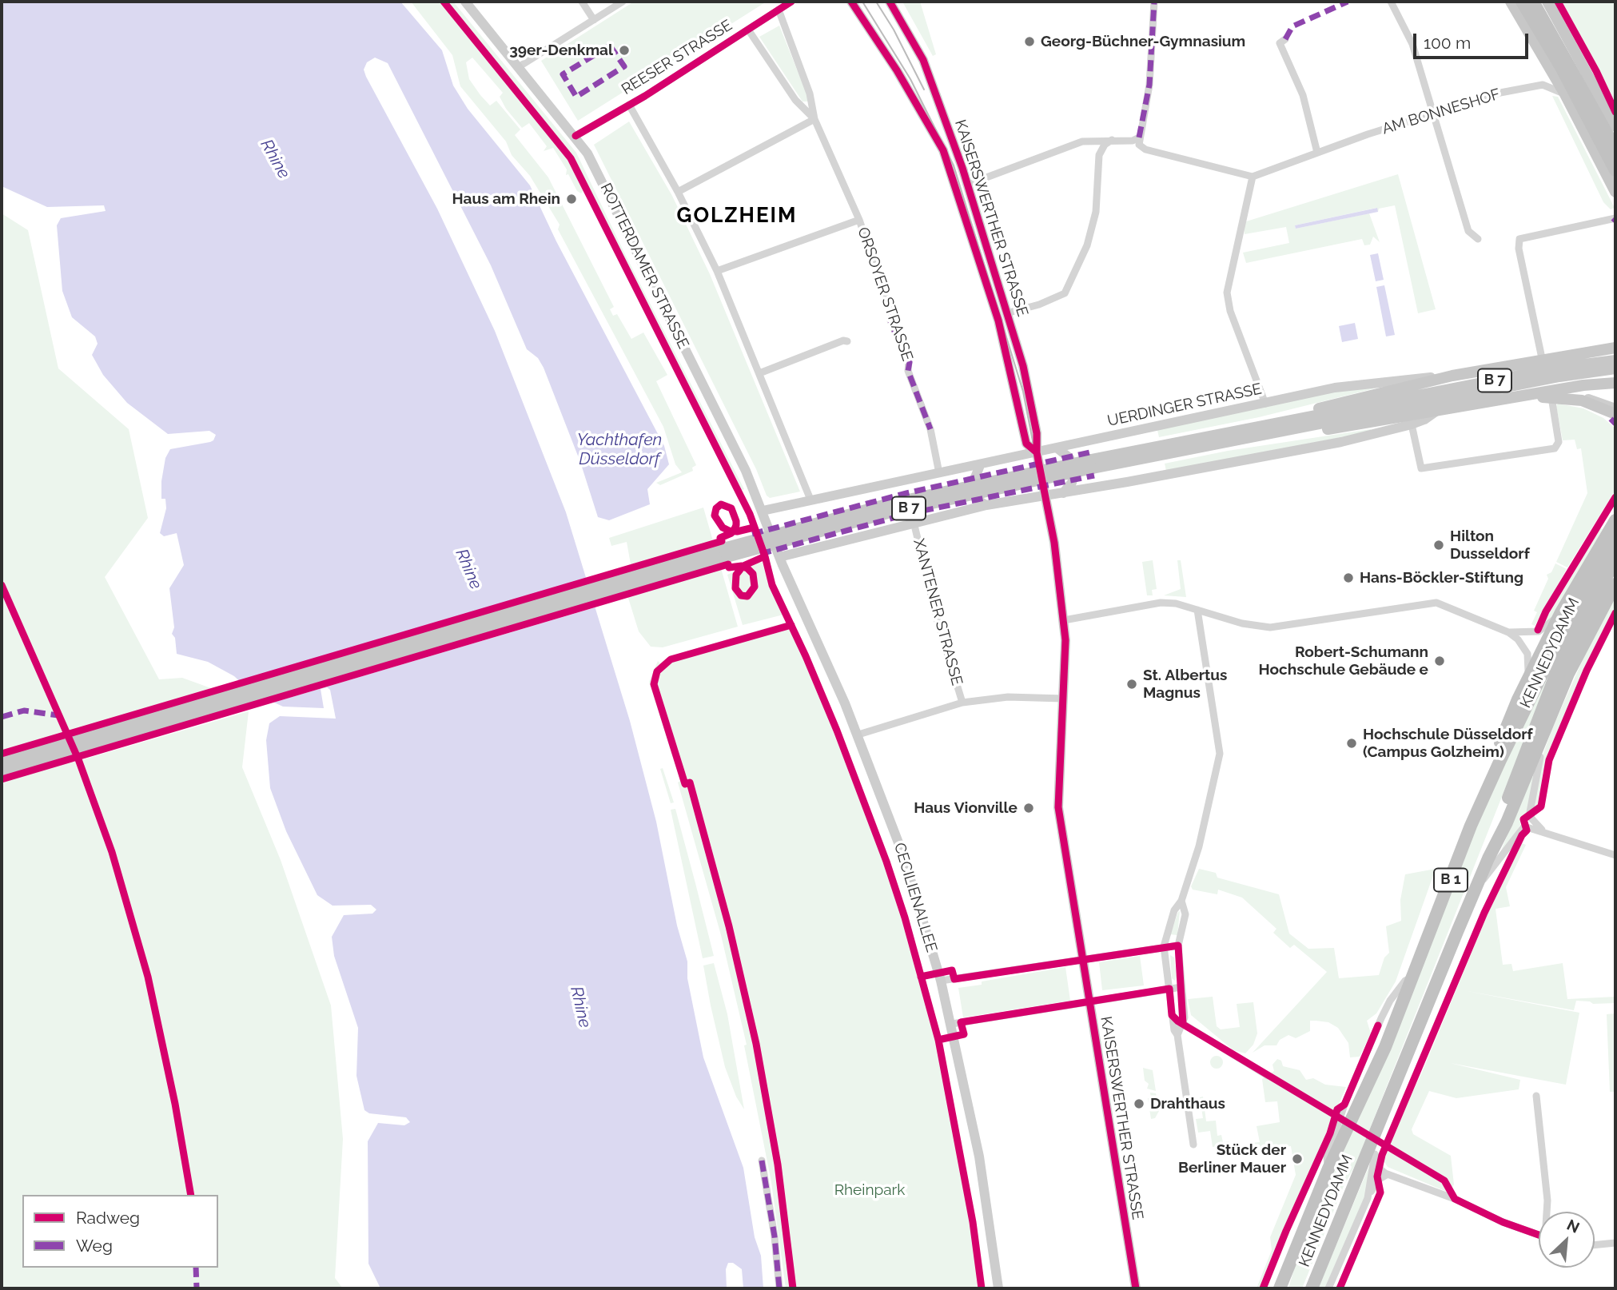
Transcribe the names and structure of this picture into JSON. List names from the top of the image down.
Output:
{
  "streets": {
    "highway": ["KENNEDYDAMM", "B 1"],
    "main road": ["B 7", "UERDINGER STRASSE"],
    "street": [
      "REESER STRASSE",
      "AM BONNESHOF",
      "KAISERSWERTHER STRASSE",
      "ROTTERDAMER STRASSE",
      "ORSOYER STRASSE",
      "XANTENER STRASSE",
      "CECILIENALLEE"
    ]
  },
  "crossings": [
    ["REESER STRASSE", "ROTTERDAMER STRASSE"],
    ["REESER STRASSE", "ORSOYER STRASSE"],
    ["KAISERSWERTHER STRASSE", "UERDINGER STRASSE"],
    ["ROTTERDAMER STRASSE", "UERDINGER STRASSE"],
    ["ROTTERDAMER STRASSE", "CECILIENALLEE"],
    ["ORSOYER STRASSE", "UERDINGER STRASSE"]
  ],
  "districts": ["GOLZHEIM"],
  "water": ["Rhine", "Yachthafen Düsseldorf"],
  "parks": ["Rheinpark"],
  "places": [
    "Georg-Büchner-Gymnasium",
    "39er-Denkmal",
    "Haus am Rhein",
    "Hilton Dusseldorf",
    "Hans-Böckler-Stiftung",
    "Robert-Schumann Hochschule Gebäude e",
    "St. Albertus Magnus",
    "Hochschule Düsseldorf (Campus Golzheim)",
    "Haus Vionville",
    "Drahthaus",
    "Stück der Berliner Mauer"
  ],
  "legend": ["Radweg", "Weg"],
  "scale_bar": "100 m",
  "north": "top right"
}
